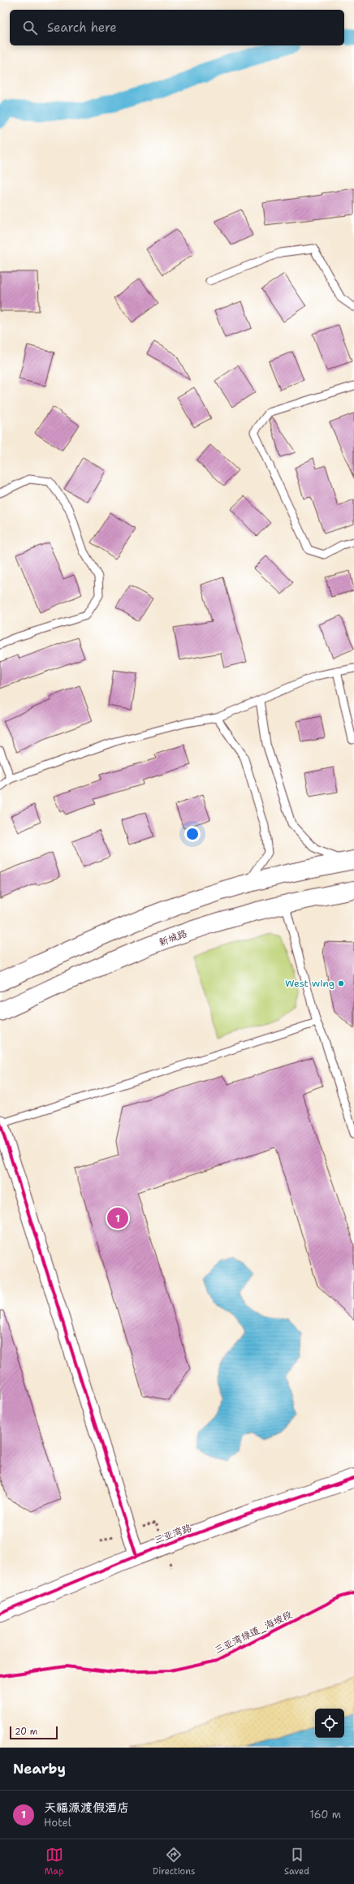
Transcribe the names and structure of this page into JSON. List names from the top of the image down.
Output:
{
  "streets": {
    "main road": ["新城路", "三亚湾路"],
    "cycle path": ["三亚湾绿道_海坡段"]
  },
  "places": ["West wing"],
  "scale_bar": "20 m",
  "page": {
    "search": "Search here",
    "pins": "1",
    "scale": "20 m",
    "heading": "Nearby",
    "list": [
      {
        "mark": "1",
        "name": "天福源渡假酒店",
        "note": "Hotel",
        "value": "160 m"
      }
    ],
    "nav": ["Map", "Directions", "Saved"]
  }
}
